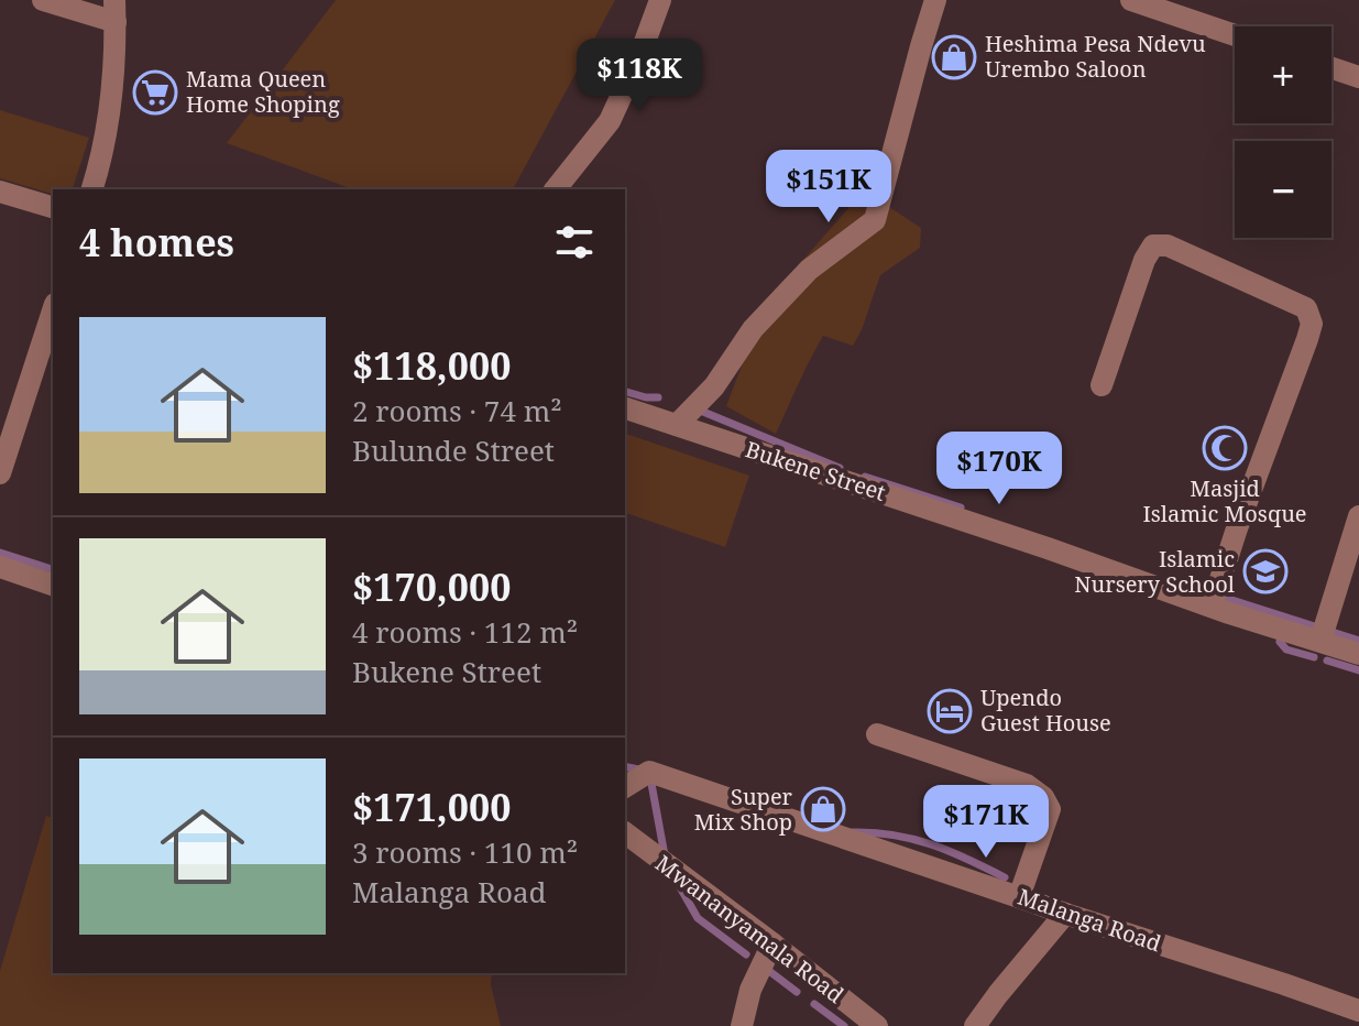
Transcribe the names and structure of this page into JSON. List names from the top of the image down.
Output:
{
  "streets": {
    "street": ["Bukene Street", "Malanga Road", "Mwananyamala Road"]
  },
  "places": {
    "shop": ["Heshima Pesa Ndevu Urembo Saloon", "Super Mix Shop"],
    "supermarket": ["Mama Queen Home Shoping"],
    "mosque": ["Masjid Islamic Mosque"],
    "school or university": ["Islamic Nursery School"],
    "hotel": ["Upendo Guest House"]
  },
  "page": {
    "map_buttons": ["+", "−"],
    "price": [
      "$118K",
      "$151K",
      "$170K",
      "$171K"
    ],
    "heading": "4 homes",
    "list": [
      {
        "name": "$118,000",
        "note": "2 rooms · 74 m² · Bulunde Street"
      },
      {
        "name": "$170,000",
        "note": "4 rooms · 112 m² · Bukene Street"
      },
      {
        "name": "$171,000",
        "note": "3 rooms · 110 m² · Malanga Road"
      }
    ]
  }
}
